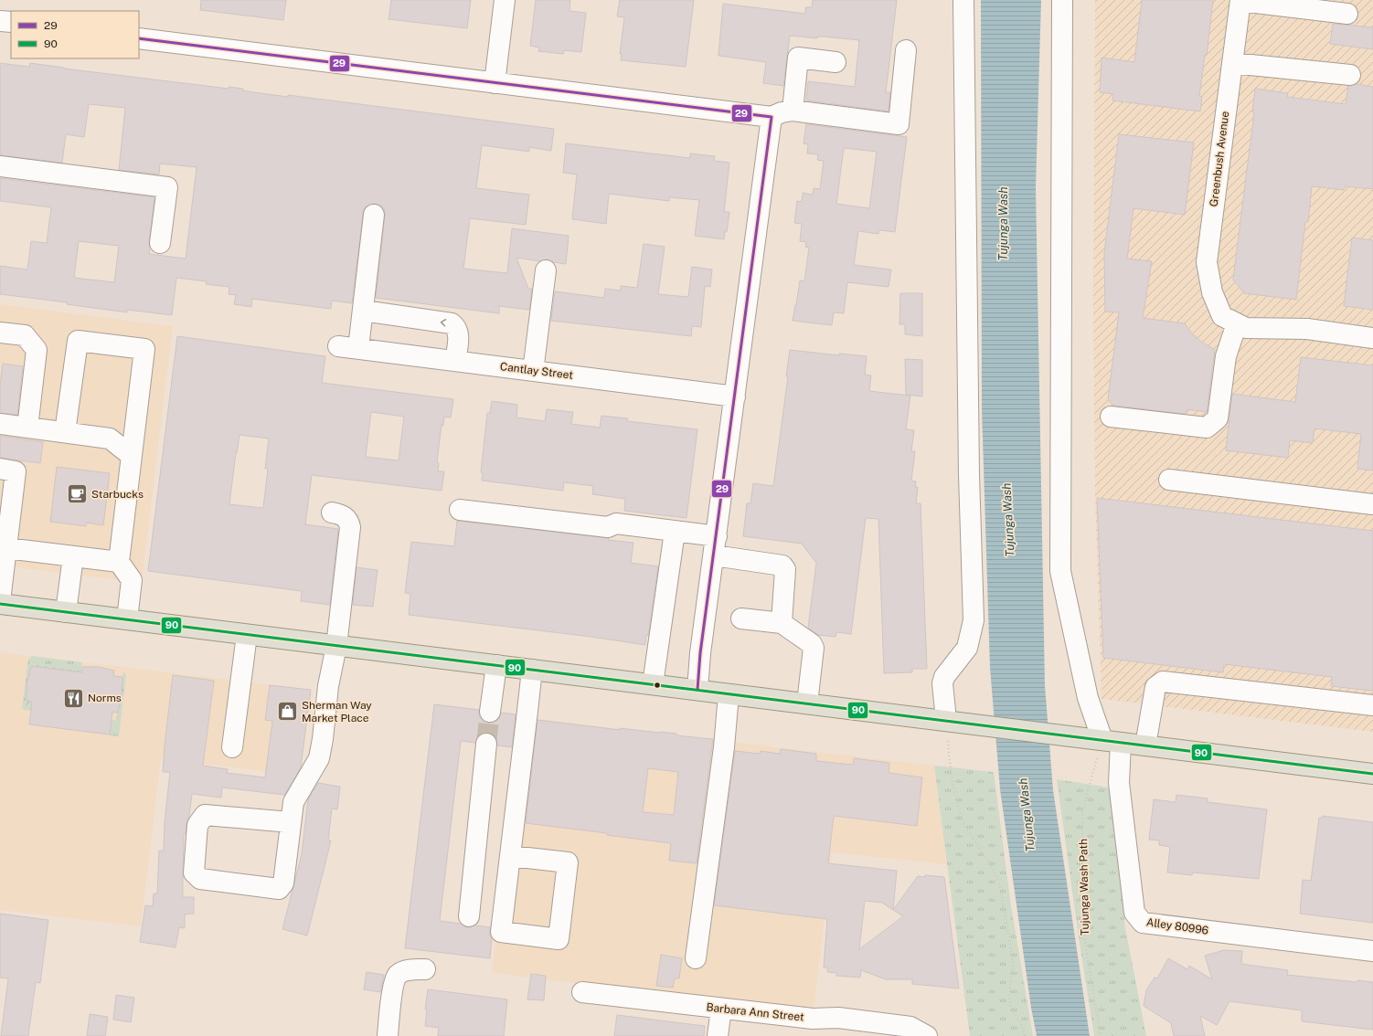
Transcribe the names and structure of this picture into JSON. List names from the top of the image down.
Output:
{
  "streets": {
    "street": [
      "Greenbush Avenue",
      "Cantlay Street",
      "Alley 80996",
      "Barbara Ann Street"
    ],
    "path": ["Tujunga Wash Path"]
  },
  "crossings": [
    ["Tujunga Wash Path", "Alley 80996"]
  ],
  "water": ["Tujunga Wash"],
  "places": {
    "cafe": ["Starbucks"],
    "restaurant": ["Norms"],
    "shop": ["Sherman Way Market Place"]
  },
  "lines": ["transit line 29", "transit line 90"],
  "legend": ["29", "90"]
}
